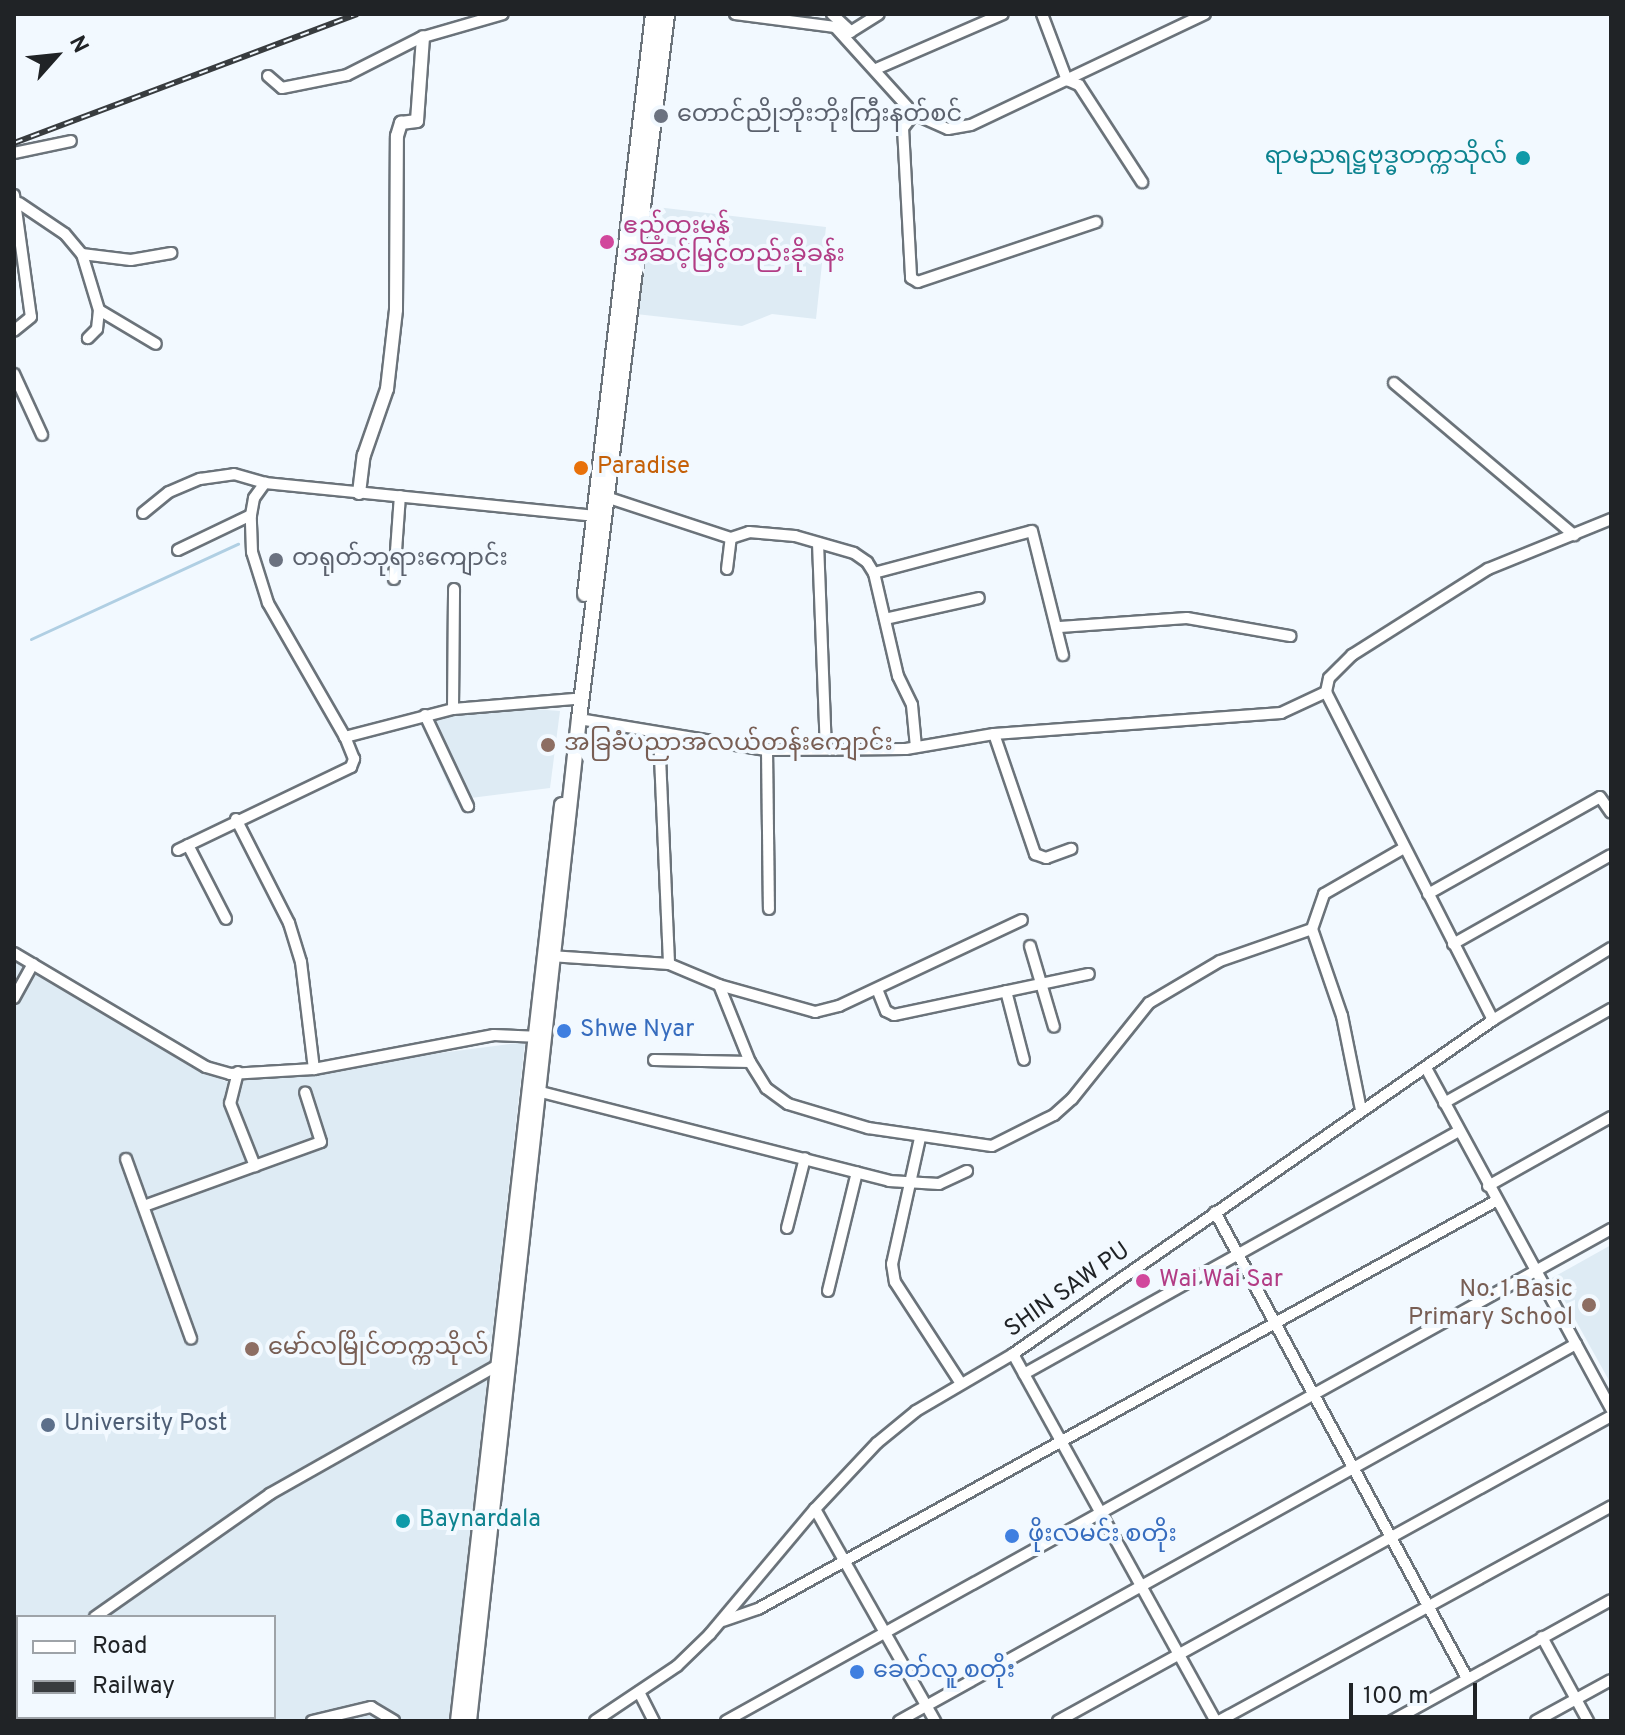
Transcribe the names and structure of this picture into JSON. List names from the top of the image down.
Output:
{
  "streets": {
    "street": ["SHIN SAW PU"]
  },
  "places": [
    "တောင်ညိုဘိုးဘိုးကြီးနတ်စင်",
    "ရာမညရဋ္ဌဗုဒ္ဓတက္ကသိုလ်",
    "ဧည့်ထူးမွန် အဆင့်မြင့်တည်းခိုခန်း",
    "Paradise",
    "တရုတ်ဘုရားကျောင်း",
    "အခြခံပညာအလယ်တန်းကျောင်း",
    "Shwe Nyar",
    "Wai Wai Sar",
    "No. 1 Basic Primary School",
    "မော်လမြိုင်တက္ကသိုလ်",
    "University Post",
    "Baynardala",
    "ဖိုးလမင်း စတိုး",
    "ခေတ်လူ စတိုး"
  ],
  "legend": ["Road", "Railway"],
  "scale_bar": "100 m",
  "north": "top right"
}
